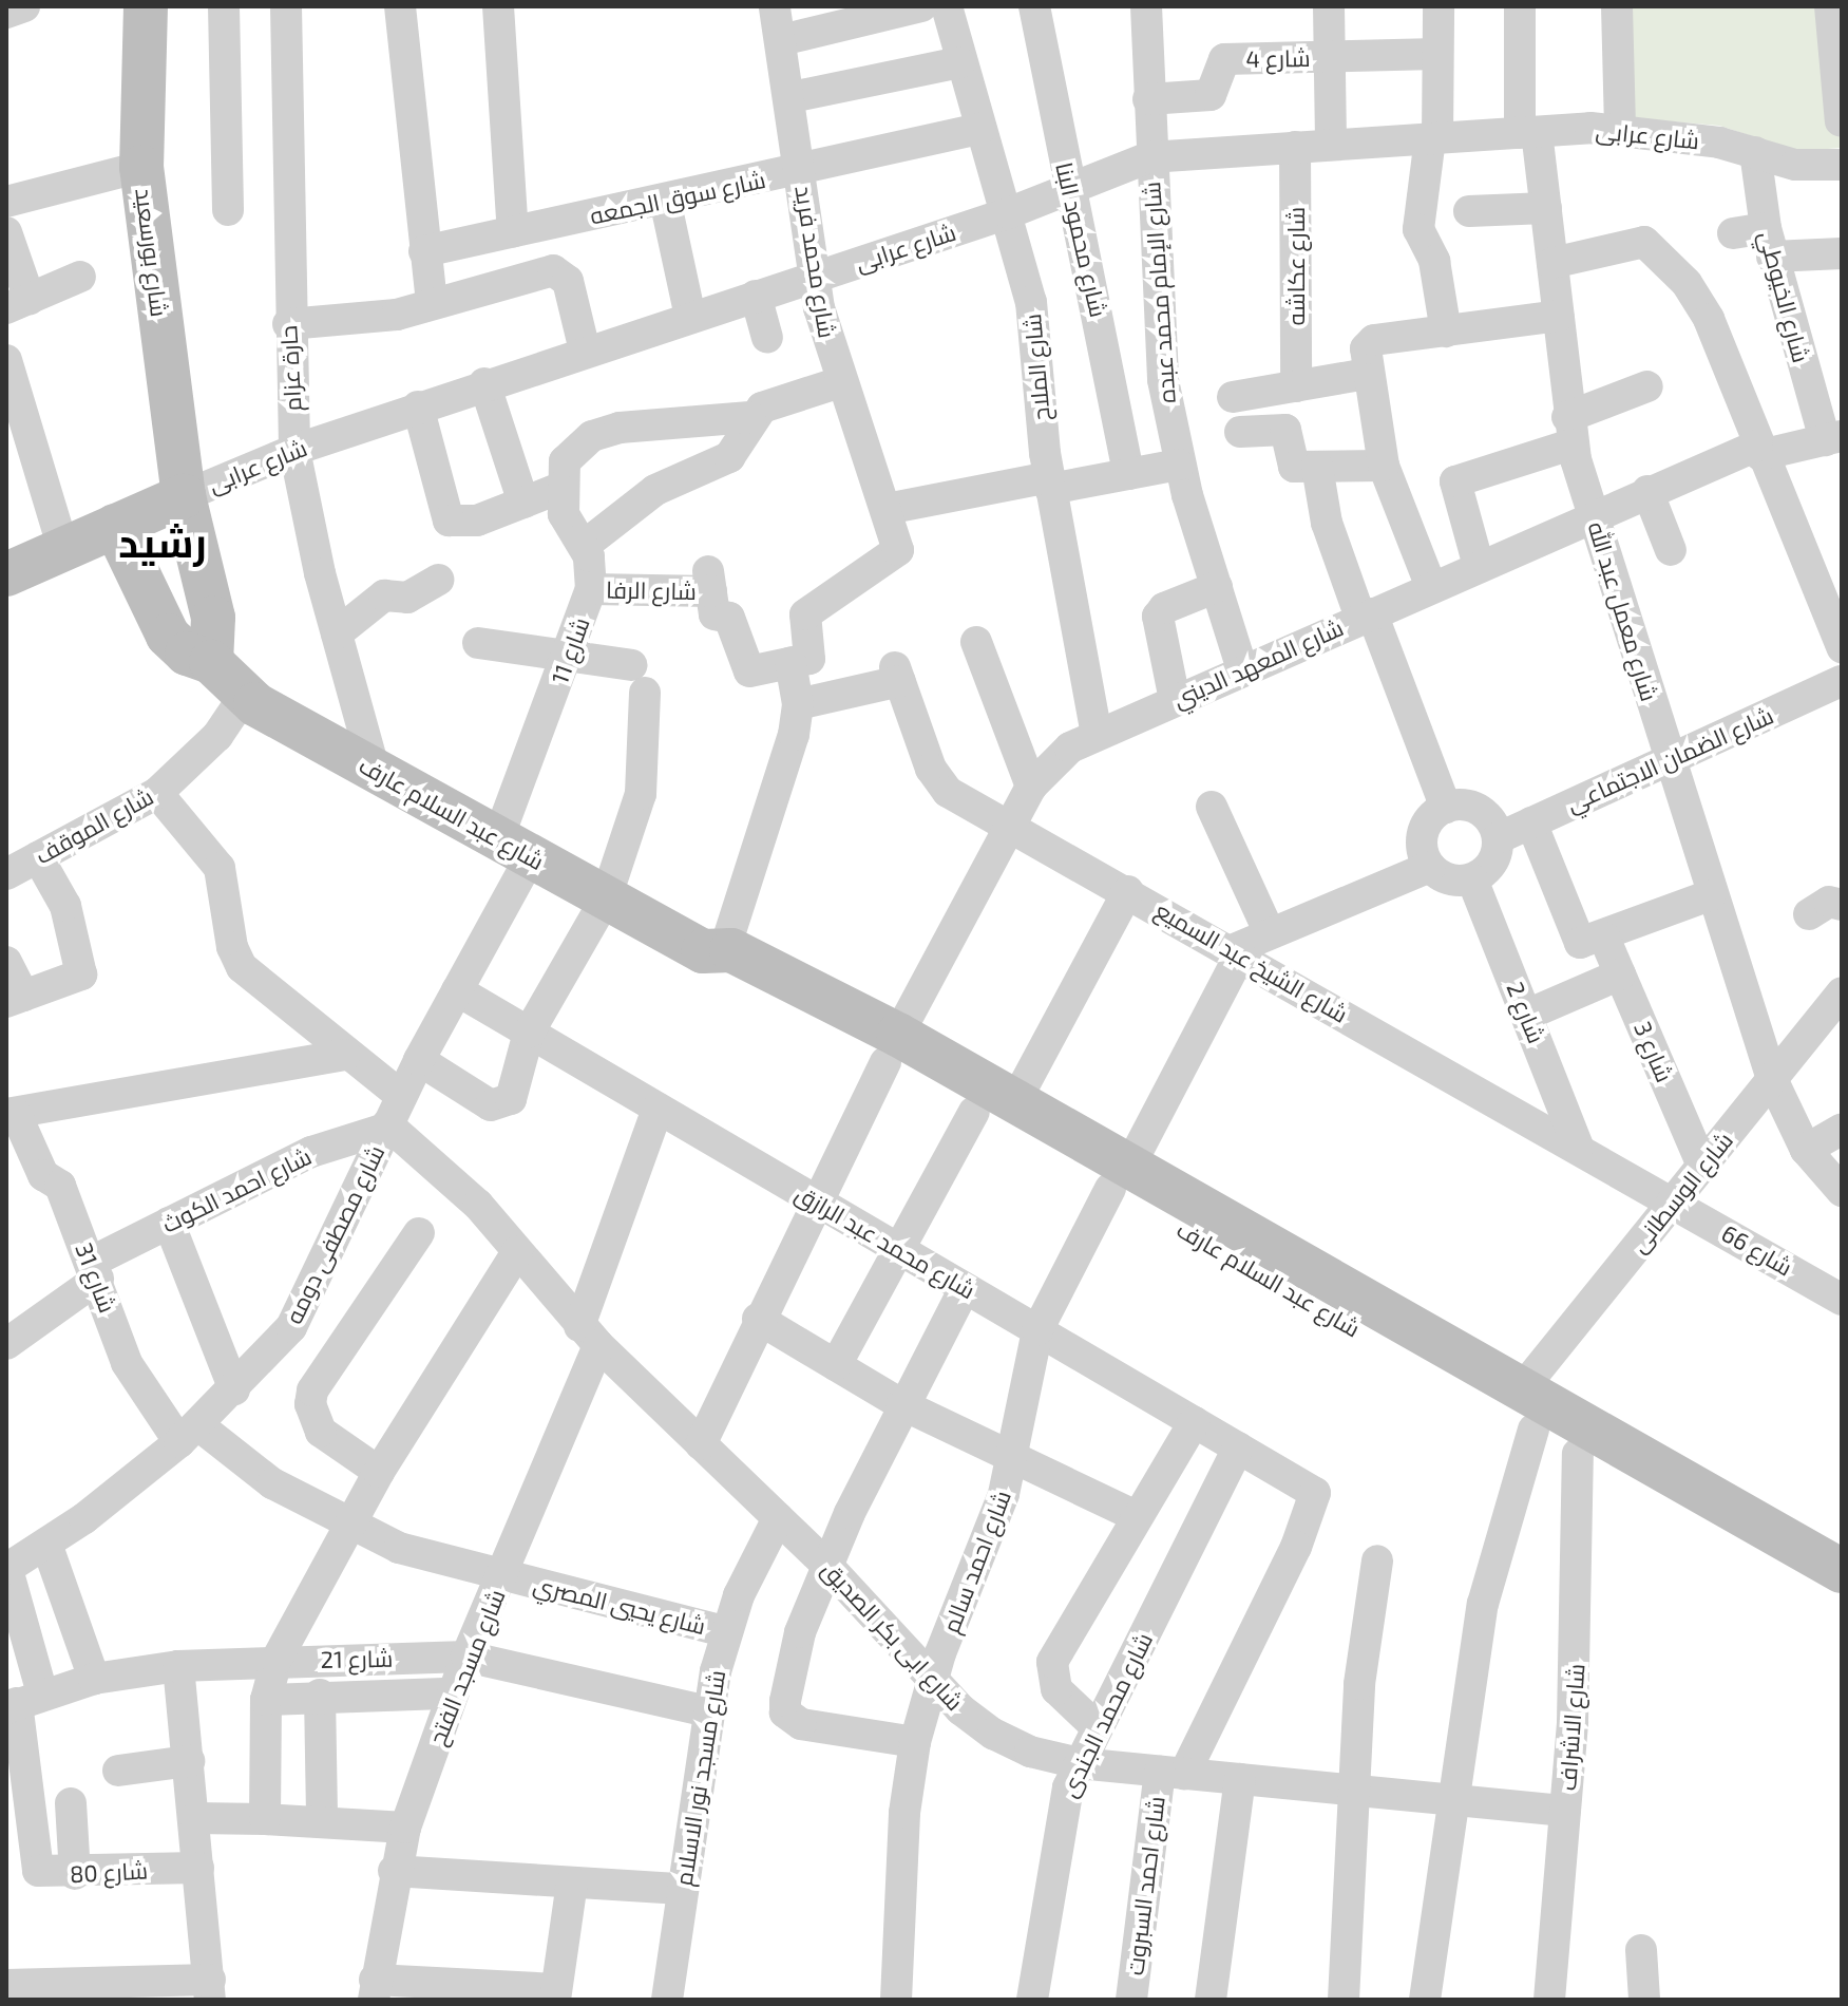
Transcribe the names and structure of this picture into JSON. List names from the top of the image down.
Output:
{
  "streets": {
    "street": [
      "شارع 4",
      "شارع عرابى",
      "شارع سوق الجمعه",
      "شارع محمود البنا",
      "شارع بورسعيد",
      "شارع محمد فريد",
      "شارع عكاشه",
      "شارع الإمام محمد عبده",
      "شارع الخيوطي",
      "شارع الملاح",
      "حارة عزام",
      "شارع الرفا",
      "شارع معمل عبد الله",
      "شارع 11",
      "شارع المعهد الديني",
      "شارع الضمان الاجتماعي",
      "شارع عبد السلام عارف",
      "شارع الموقف",
      "شارع الشيخ عبد السميع",
      "شارع 2",
      "شارع 3",
      "شارع احمد الكوث",
      "شارع الوسطانى",
      "شارع مصطفى دومه",
      "شارع محمد عبد الرازق",
      "شارع 66",
      "شارع 31",
      "شارع احمد سالم",
      "شارع يحيي المصري",
      "شارع ابى بكر الصديق",
      "شارع 21",
      "شارع مسجد الفتح",
      "شارع محمد الجندى",
      "شارع الاشراف",
      "شارع مسجد نور الاسلام",
      "شارع 80",
      "شارع احمد السبروت"
    ]
  },
  "crossings": [
    ["شارع 4", "شارع الإمام محمد عبده"],
    ["شارع عرابى", "شارع محمود البنا"],
    ["شارع عرابى", "شارع بورسعيد"],
    ["شارع عرابى", "شارع محمد فريد"],
    ["شارع عرابى", "شارع عكاشه"],
    ["شارع عرابى", "شارع الإمام محمد عبده"],
    ["شارع عرابى", "شارع الخيوطي"],
    ["شارع عرابى", "شارع الملاح"],
    ["شارع عرابى", "حارة عزام"],
    ["شارع عرابى", "شارع معمل عبد الله"],
    ["شارع عرابى", "شارع عبد السلام عارف"],
    ["شارع سوق الجمعه", "شارع محمد فريد"],
    ["شارع سوق الجمعه", "شارع الملاح"],
    ["شارع محمد فريد", "شارع الرفا"],
    ["شارع الإمام محمد عبده", "شارع المعهد الديني"],
    ["شارع الخيوطي", "شارع المعهد الديني"],
    ["شارع الملاح", "شارع المعهد الديني"],
    ["حارة عزام", "شارع عبد السلام عارف"],
    ["شارع الرفا", "شارع 11"],
    ["شارع معمل عبد الله", "شارع المعهد الديني"],
    ["شارع معمل عبد الله", "شارع الضمان الاجتماعي"],
    ["شارع معمل عبد الله", "شارع الوسطانى"],
    ["شارع 11", "شارع عبد السلام عارف"],
    ["شارع 11", "شارع مصطفى دومه"],
    ["شارع المعهد الديني", "شارع عبد السلام عارف"],
    ["شارع المعهد الديني", "شارع الشيخ عبد السميع"],
    ["شارع المعهد الديني", "شارع محمد عبد الرازق"],
    ["شارع المعهد الديني", "شارع ابى بكر الصديق"],
    ["شارع الضمان الاجتماعي", "شارع 2"],
    ["شارع عبد السلام عارف", "شارع الموقف"],
    ["شارع عبد السلام عارف", "شارع الوسطانى"],
    ["شارع عبد السلام عارف", "شارع مصطفى دومه"],
    ["شارع عبد السلام عارف", "شارع احمد سالم"],
    ["شارع عبد السلام عارف", "شارع الاشراف"],
    ["شارع الموقف", "شارع ابى بكر الصديق"],
    ["شارع الشيخ عبد السميع", "شارع 2"],
    ["شارع الشيخ عبد السميع", "شارع الوسطانى"],
    ["شارع الشيخ عبد السميع", "شارع 66"],
    ["شارع الشيخ عبد السميع", "شارع احمد سالم"],
    ["شارع 3", "شارع الوسطانى"],
    ["شارع احمد الكوث", "شارع مصطفى دومه"],
    ["شارع احمد الكوث", "شارع 31"],
    ["شارع احمد الكوث", "شارع ابى بكر الصديق"],
    ["شارع الوسطانى", "شارع 66"],
    ["شارع مصطفى دومه", "شارع محمد عبد الرازق"],
    ["شارع مصطفى دومه", "شارع 31"],
    ["شارع مصطفى دومه", "شارع يحيي المصري"],
    ["شارع مصطفى دومه", "شارع ابى بكر الصديق"],
    ["شارع مصطفى دومه", "شارع 80"],
    ["شارع محمد عبد الرازق", "شارع احمد سالم"],
    ["شارع محمد عبد الرازق", "شارع مسجد الفتح"],
    ["شارع محمد عبد الرازق", "شارع محمد الجندى"],
    ["شارع محمد عبد الرازق", "شارع احمد السبروت"],
    ["شارع 31", "شارع يحيي المصري"],
    ["شارع احمد سالم", "شارع ابى بكر الصديق"],
    ["شارع يحيي المصري", "شارع مسجد الفتح"],
    ["شارع يحيي المصري", "شارع مسجد نور الاسلام"],
    ["شارع ابى بكر الصديق", "شارع مسجد الفتح"],
    ["شارع ابى بكر الصديق", "شارع محمد الجندى"],
    ["شارع ابى بكر الصديق", "شارع الاشراف"],
    ["شارع ابى بكر الصديق", "شارع مسجد نور الاسلام"],
    ["شارع ابى بكر الصديق", "شارع احمد السبروت"],
    ["شارع 21", "شارع مسجد الفتح"],
    ["شارع 21", "شارع مسجد نور الاسلام"],
    ["شارع 21", "شارع 80"]
  ],
  "districts": ["رشيد"]
}
